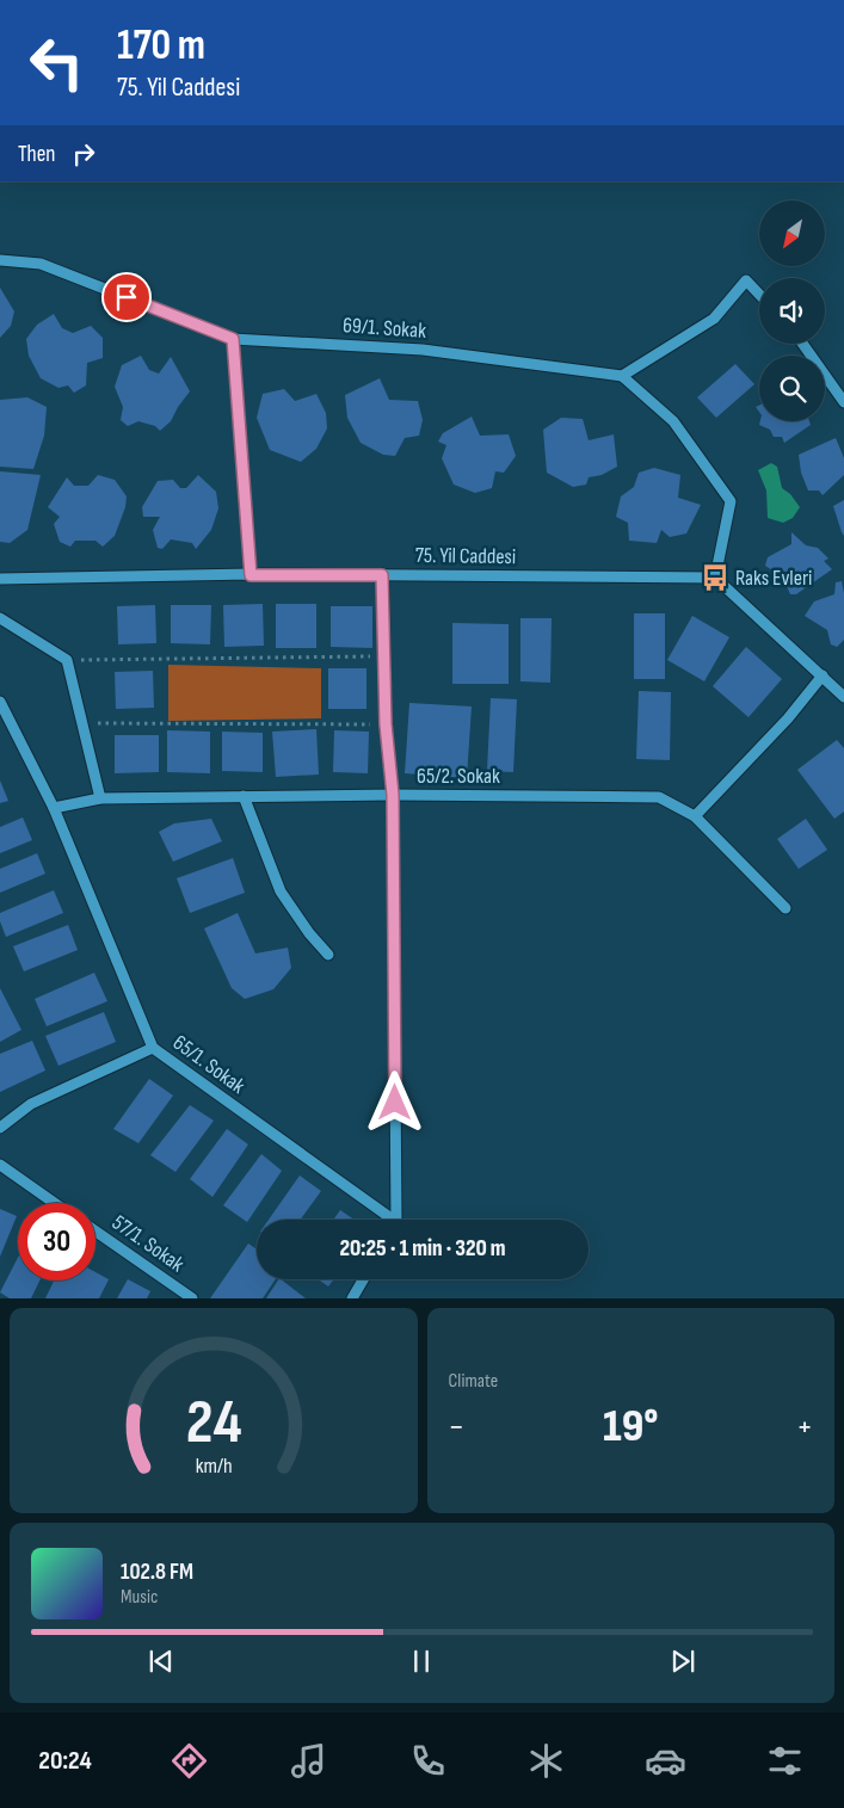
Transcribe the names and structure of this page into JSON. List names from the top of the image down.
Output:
{
  "streets": {
    "street": [
      "69/1. Sokak",
      "75. Yil Caddesi",
      "65/2. Sokak",
      "65/1. Sokak",
      "57/1. Sokak"
    ]
  },
  "crossings": [
    ["65/2. Sokak", "65/1. Sokak"]
  ],
  "places": {
    "bus stop": ["Raks Evleri"]
  },
  "north": "bottom left",
  "page": {
    "turn": ["170 m", "75. Yil Caddesi"],
    "then": "Then",
    "limit": "30",
    "trip": "20:25 · 1 min · 320 m",
    "tile": "Climate",
    "heat": ["−", "19°", "+"],
    "song": ["102.8 FM", "Music"],
    "tabs": "20:24",
    "gauge": ["24", "km/h"]
  }
}
